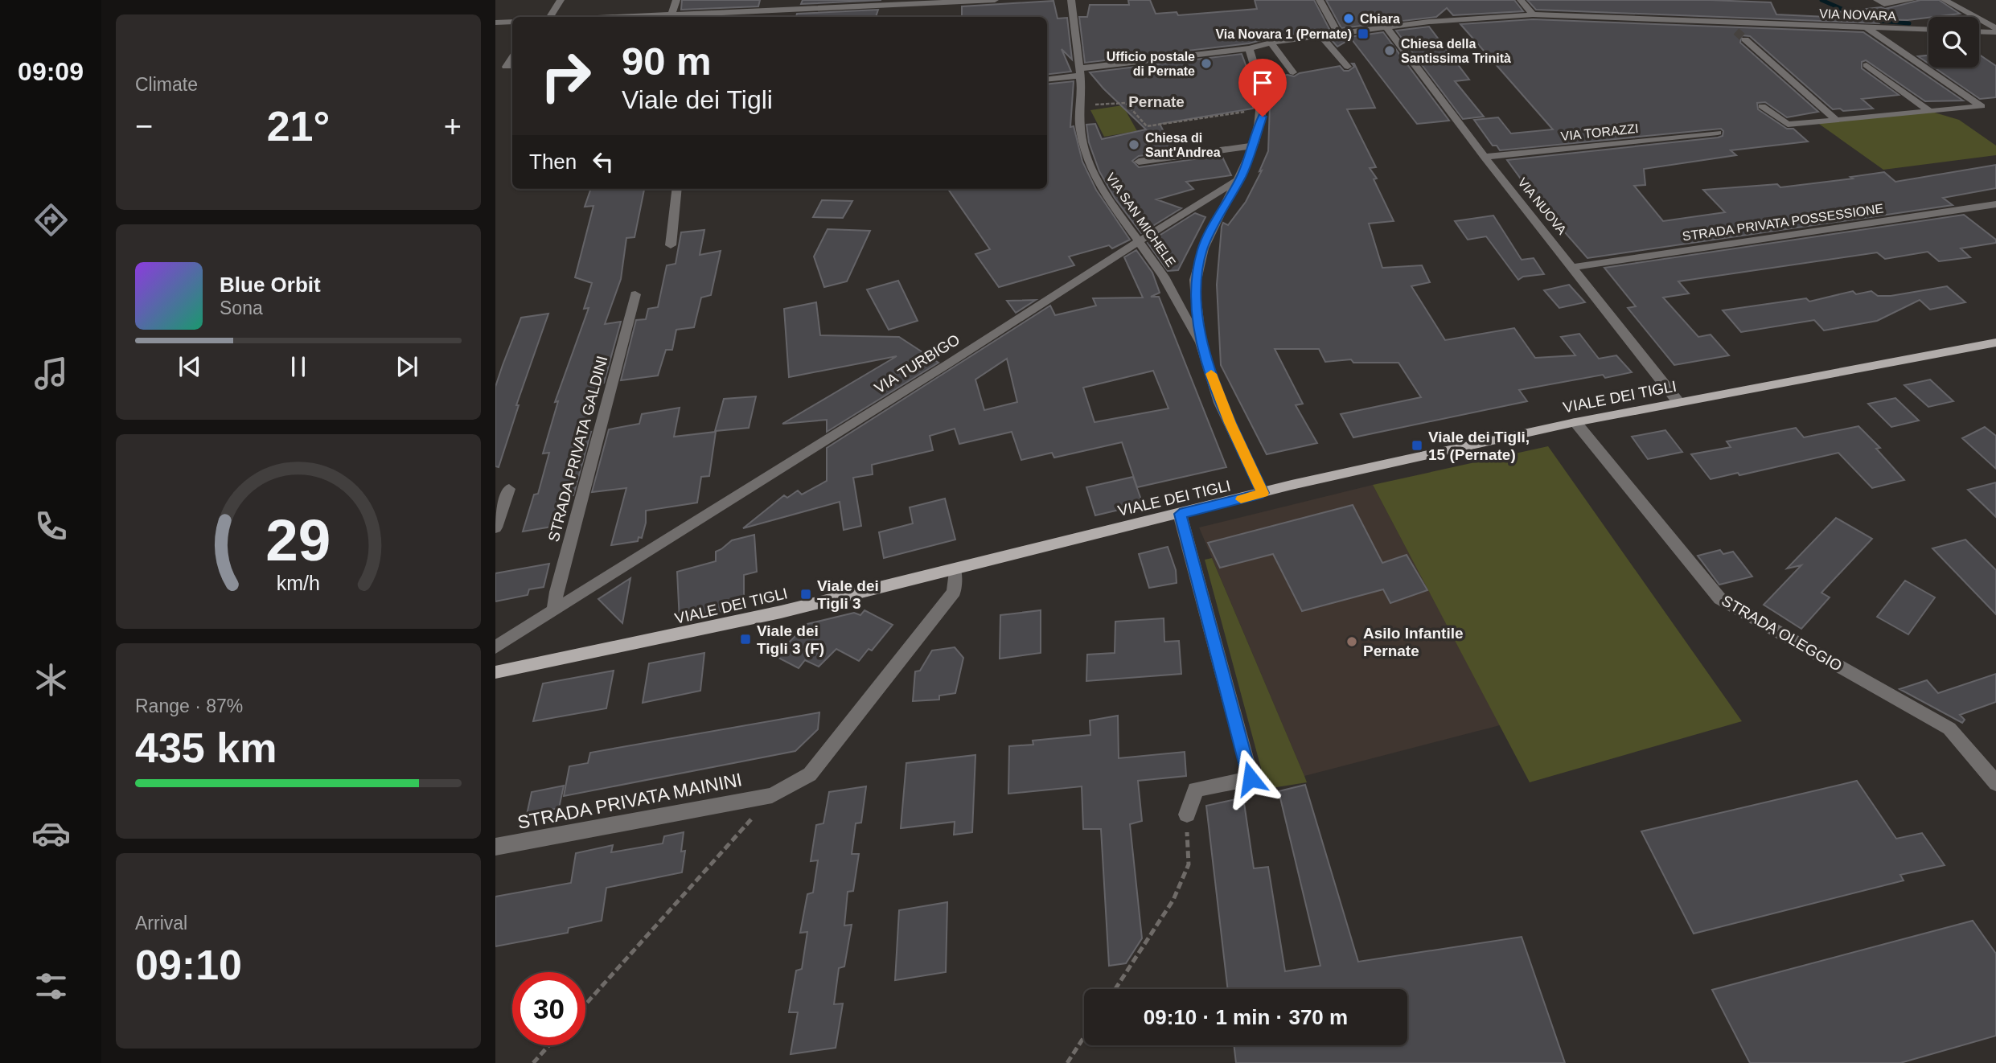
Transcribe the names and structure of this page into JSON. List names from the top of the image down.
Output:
{
  "streets": {
    "main road": ["VIALE DEI TIGLI"],
    "street": [
      "VIA NOVARA",
      "VIA TORAZZI",
      "VIA NUOVA",
      "VIA SAN MICHELE",
      "STRADA PRIVATA POSSESSIONE",
      "VIA TURBIGO",
      "STRADA PRIVATA GALDINI",
      "STRADA OLEGGIO",
      "STRADA PRIVATA MAININI"
    ]
  },
  "crossings": [
    ["VIA NOVARA", "VIA NUOVA"],
    ["VIA NOVARA", "VIA SAN MICHELE"],
    ["VIA TORAZZI", "VIA NUOVA"],
    ["VIA NUOVA", "STRADA PRIVATA POSSESSIONE"],
    ["VIA NUOVA", "VIALE DEI TIGLI"],
    ["VIA SAN MICHELE", "VIA TURBIGO"],
    ["VIA TURBIGO", "STRADA PRIVATA GALDINI"],
    ["VIALE DEI TIGLI", "STRADA OLEGGIO"],
    ["VIALE DEI TIGLI", "STRADA PRIVATA MAININI"]
  ],
  "districts": ["Pernate"],
  "places": {
    "other": [
      "Chiara",
      "Chiesa della Santissima Trinità",
      "Ufficio postale di Pernate",
      "Chiesa di Sant'Andrea",
      "Asilo Infantile Pernate"
    ],
    "transit": [
      "Via Novara 1 (Pernate)",
      "Viale dei Tigli, 15 (Pernate)",
      "Viale dei Tigli 3",
      "Viale dei Tigli 3 (F)"
    ]
  },
  "page": {
    "tabs": "09:09",
    "tile": [
      "Climate",
      ["Range · 87%", "435 km"],
      ["Arrival", "09:10"]
    ],
    "turn": ["90 m", "Viale dei Tigli"],
    "heat": ["−", "21°", "+"],
    "then": "Then",
    "song": ["Blue Orbit", "Sona"],
    "limit": "30",
    "trip": "09:10 · 1 min · 370 m",
    "gauge": ["29", "km/h"]
  }
}
